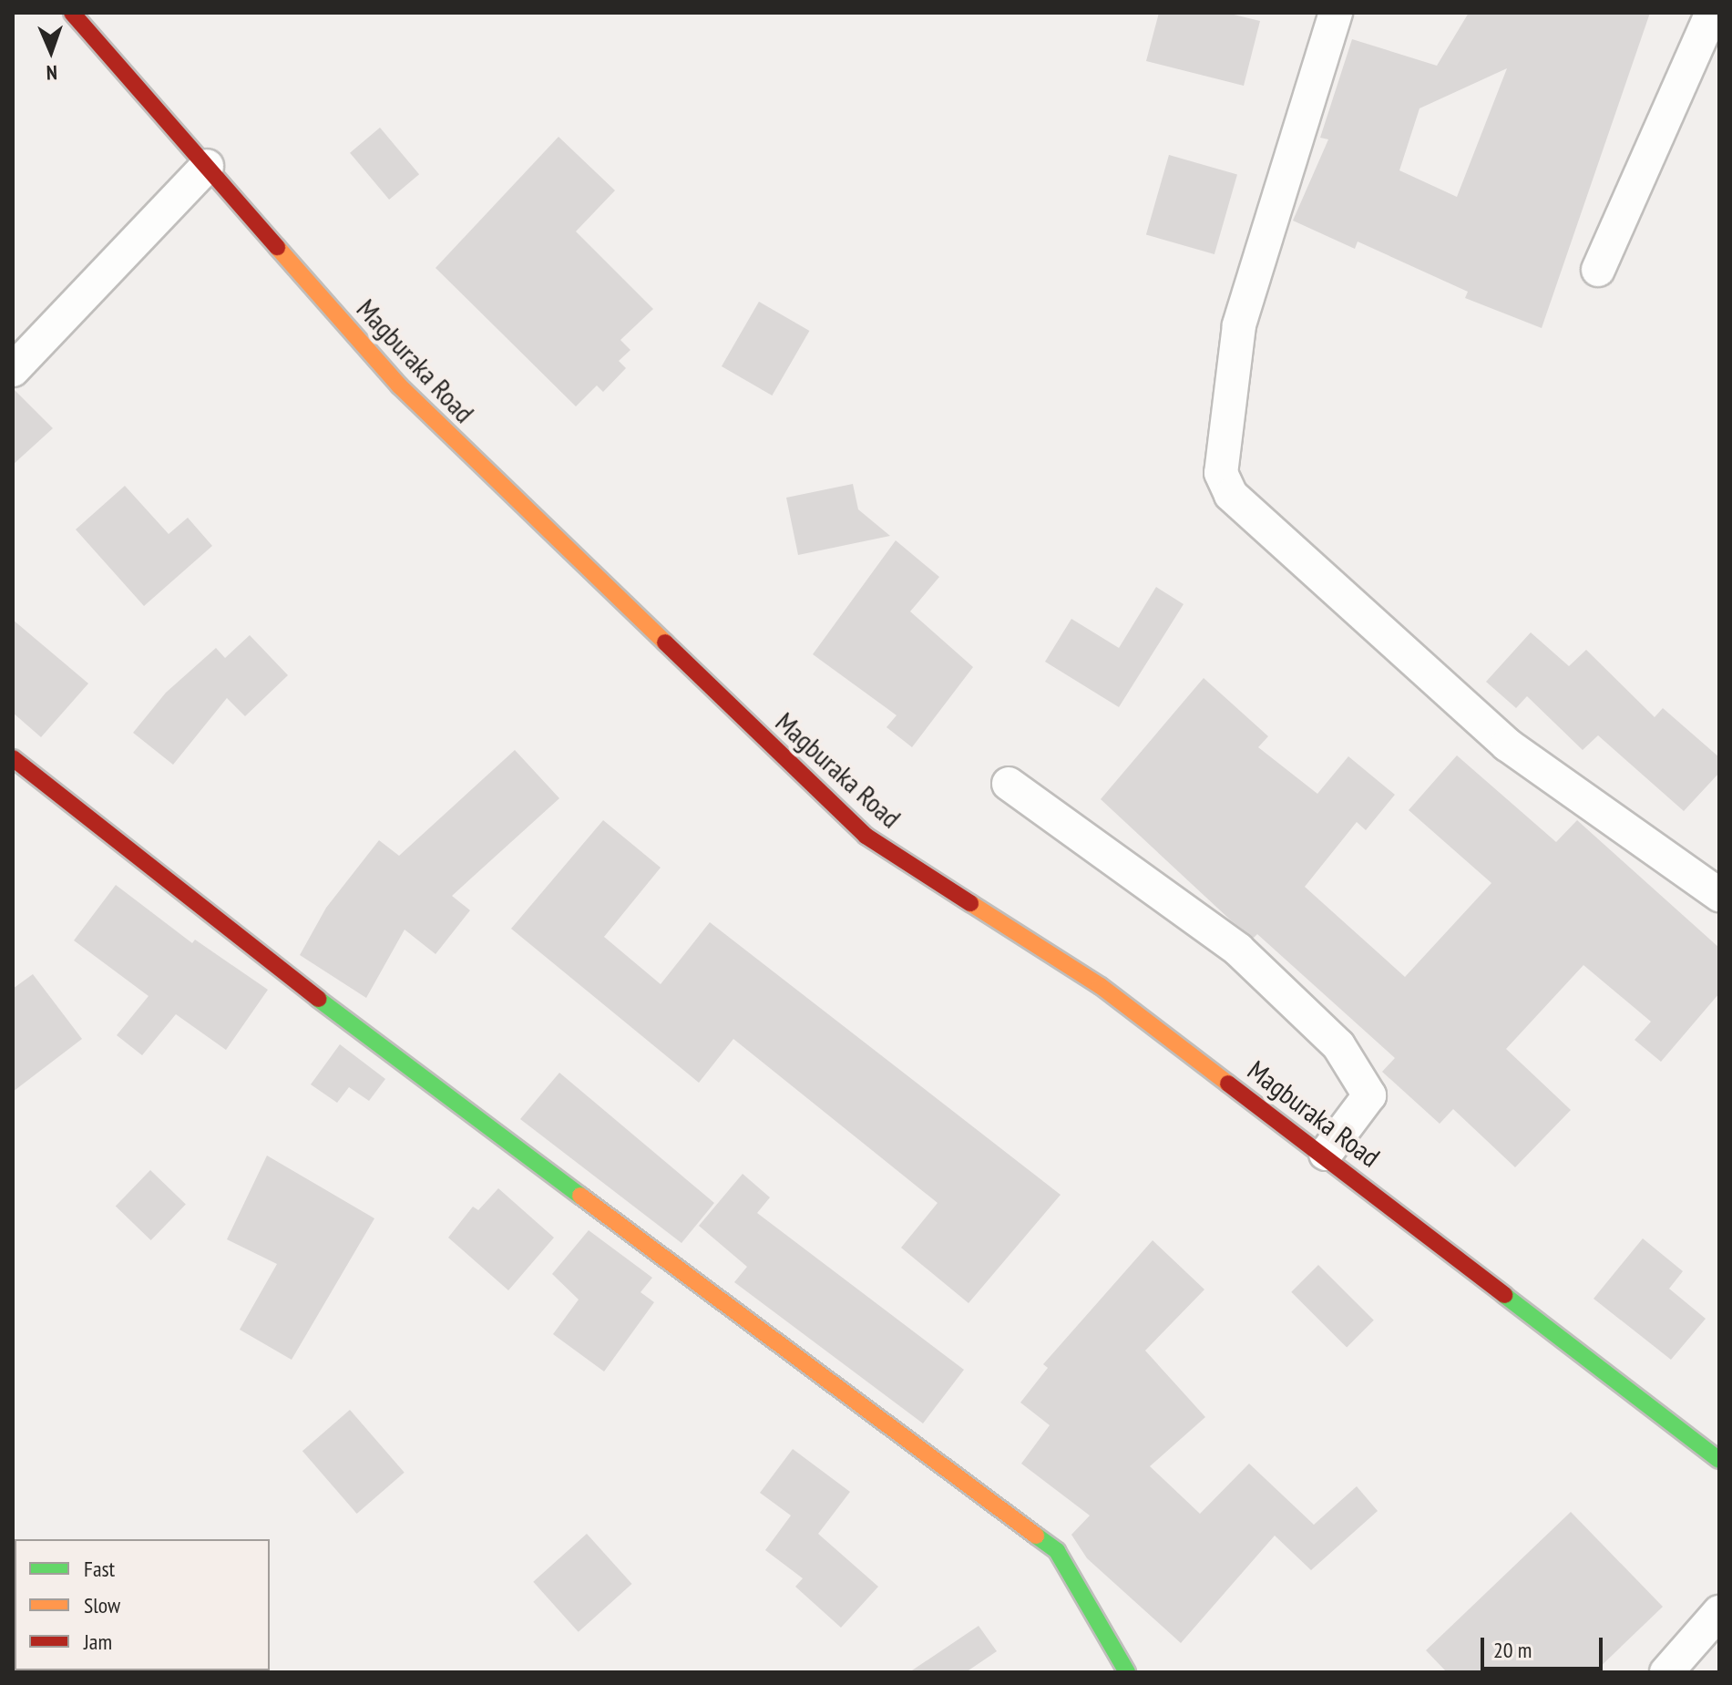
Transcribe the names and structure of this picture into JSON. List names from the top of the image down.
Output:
{
  "streets": {
    "main road": ["Magburaka Road"]
  },
  "legend": ["Fast", "Slow", "Jam"],
  "scale_bar": "20 m",
  "north": "bottom"
}
